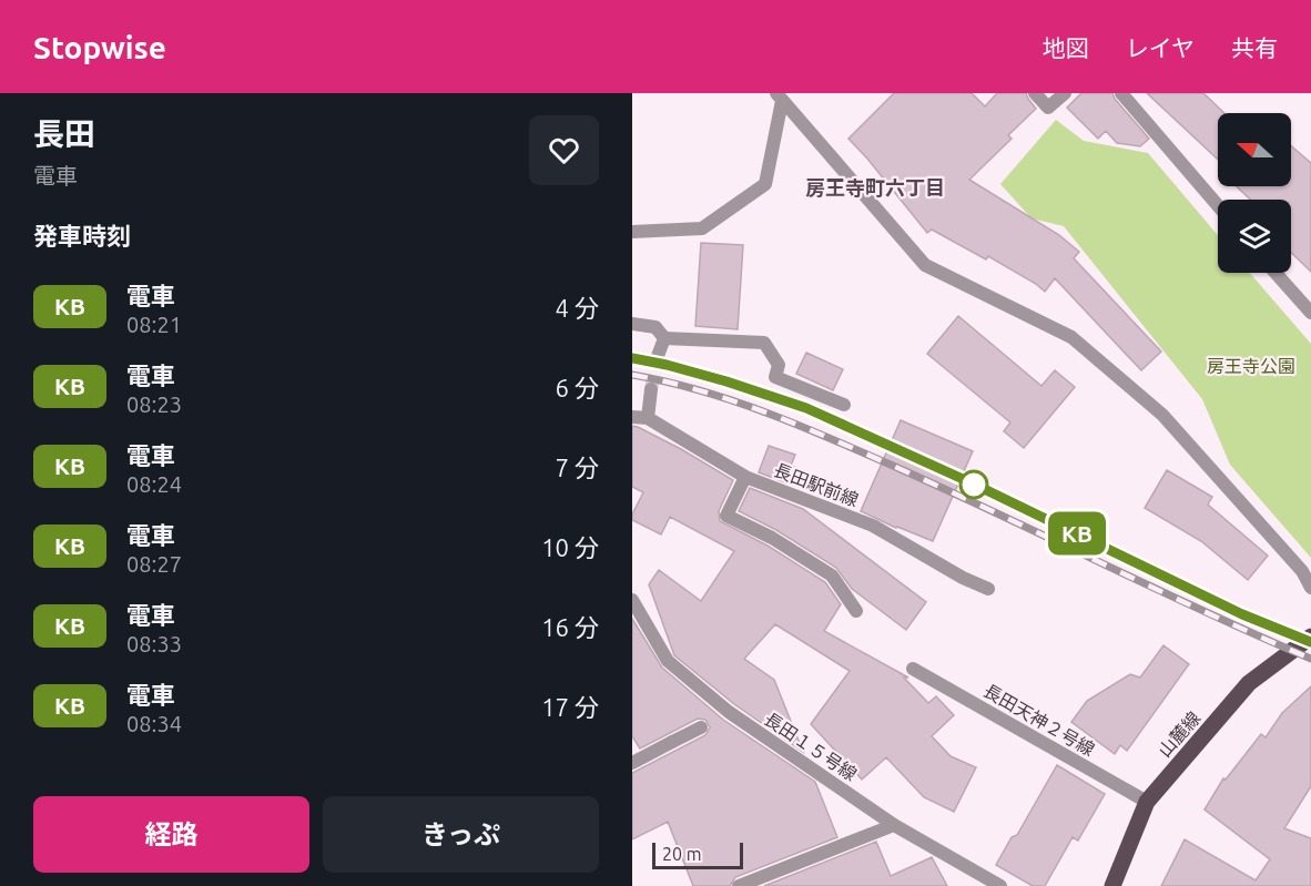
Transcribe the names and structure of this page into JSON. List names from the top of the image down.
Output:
{
  "streets": {
    "main road": ["山麓線"],
    "street": ["長田駅前線", "長田天神２号線", "長田１５号線"]
  },
  "crossings": [
    ["長田天神２号線", "山麓線"]
  ],
  "districts": ["房王寺町六丁目"],
  "parks": ["房王寺公園"],
  "scale_bar": "20 m",
  "north": "left",
  "page": {
    "header": "Stopwise",
    "nav": ["地図", "レイヤ", "共有"],
    "heading": [
      ["長田", "電車"],
      "発車時刻"
    ],
    "on_map": "KB",
    "list": [
      {
        "mark": "KB",
        "name": "電車",
        "note": "08:21",
        "value": "4 分"
      },
      {
        "mark": "KB",
        "name": "電車",
        "note": "08:23",
        "value": "6 分"
      },
      {
        "mark": "KB",
        "name": "電車",
        "note": "08:24",
        "value": "7 分"
      },
      {
        "mark": "KB",
        "name": "電車",
        "note": "08:27",
        "value": "10 分"
      },
      {
        "mark": "KB",
        "name": "電車",
        "note": "08:33",
        "value": "16 分"
      },
      {
        "mark": "KB",
        "name": "電車",
        "note": "08:34",
        "value": "17 分"
      }
    ],
    "buttons": ["経路", "きっぷ"],
    "scale": "20 m"
  }
}
